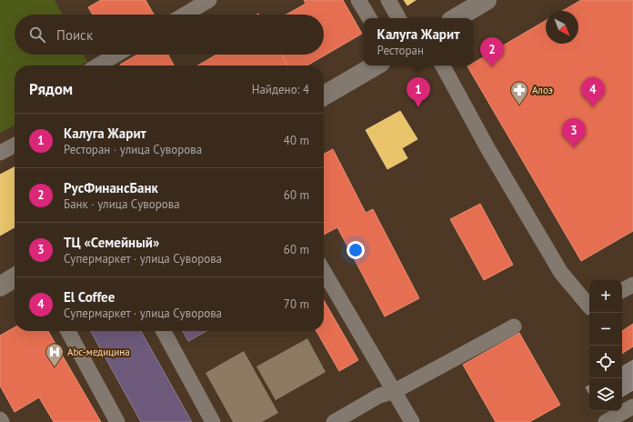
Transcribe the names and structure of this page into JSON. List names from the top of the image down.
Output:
{
  "places": {
    "pharmacy": ["Алоэ"],
    "hospital": ["Abc-медицина"]
  },
  "north": "bottom right",
  "page": {
    "search": "Поиск",
    "popup": ["Калуга Жарит", "Ресторан"],
    "pins": [
      "2",
      "1",
      "4",
      "3"
    ],
    "heading": ["Рядом", "Найдено: 4"],
    "list": [
      {
        "mark": "1",
        "name": "Калуга Жарит",
        "note": "Ресторан · улица Суворова",
        "value": "40 m"
      },
      {
        "mark": "2",
        "name": "РусФинансБанк",
        "note": "Банк · улица Суворова",
        "value": "60 m"
      },
      {
        "mark": "3",
        "name": "ТЦ «Семейный»",
        "note": "Супермаркет · улица Суворова",
        "value": "60 m"
      },
      {
        "mark": "4",
        "name": "El Coffee",
        "note": "Супермаркет · улица Суворова",
        "value": "70 m"
      }
    ],
    "map_buttons": ["+", "−"]
  }
}
